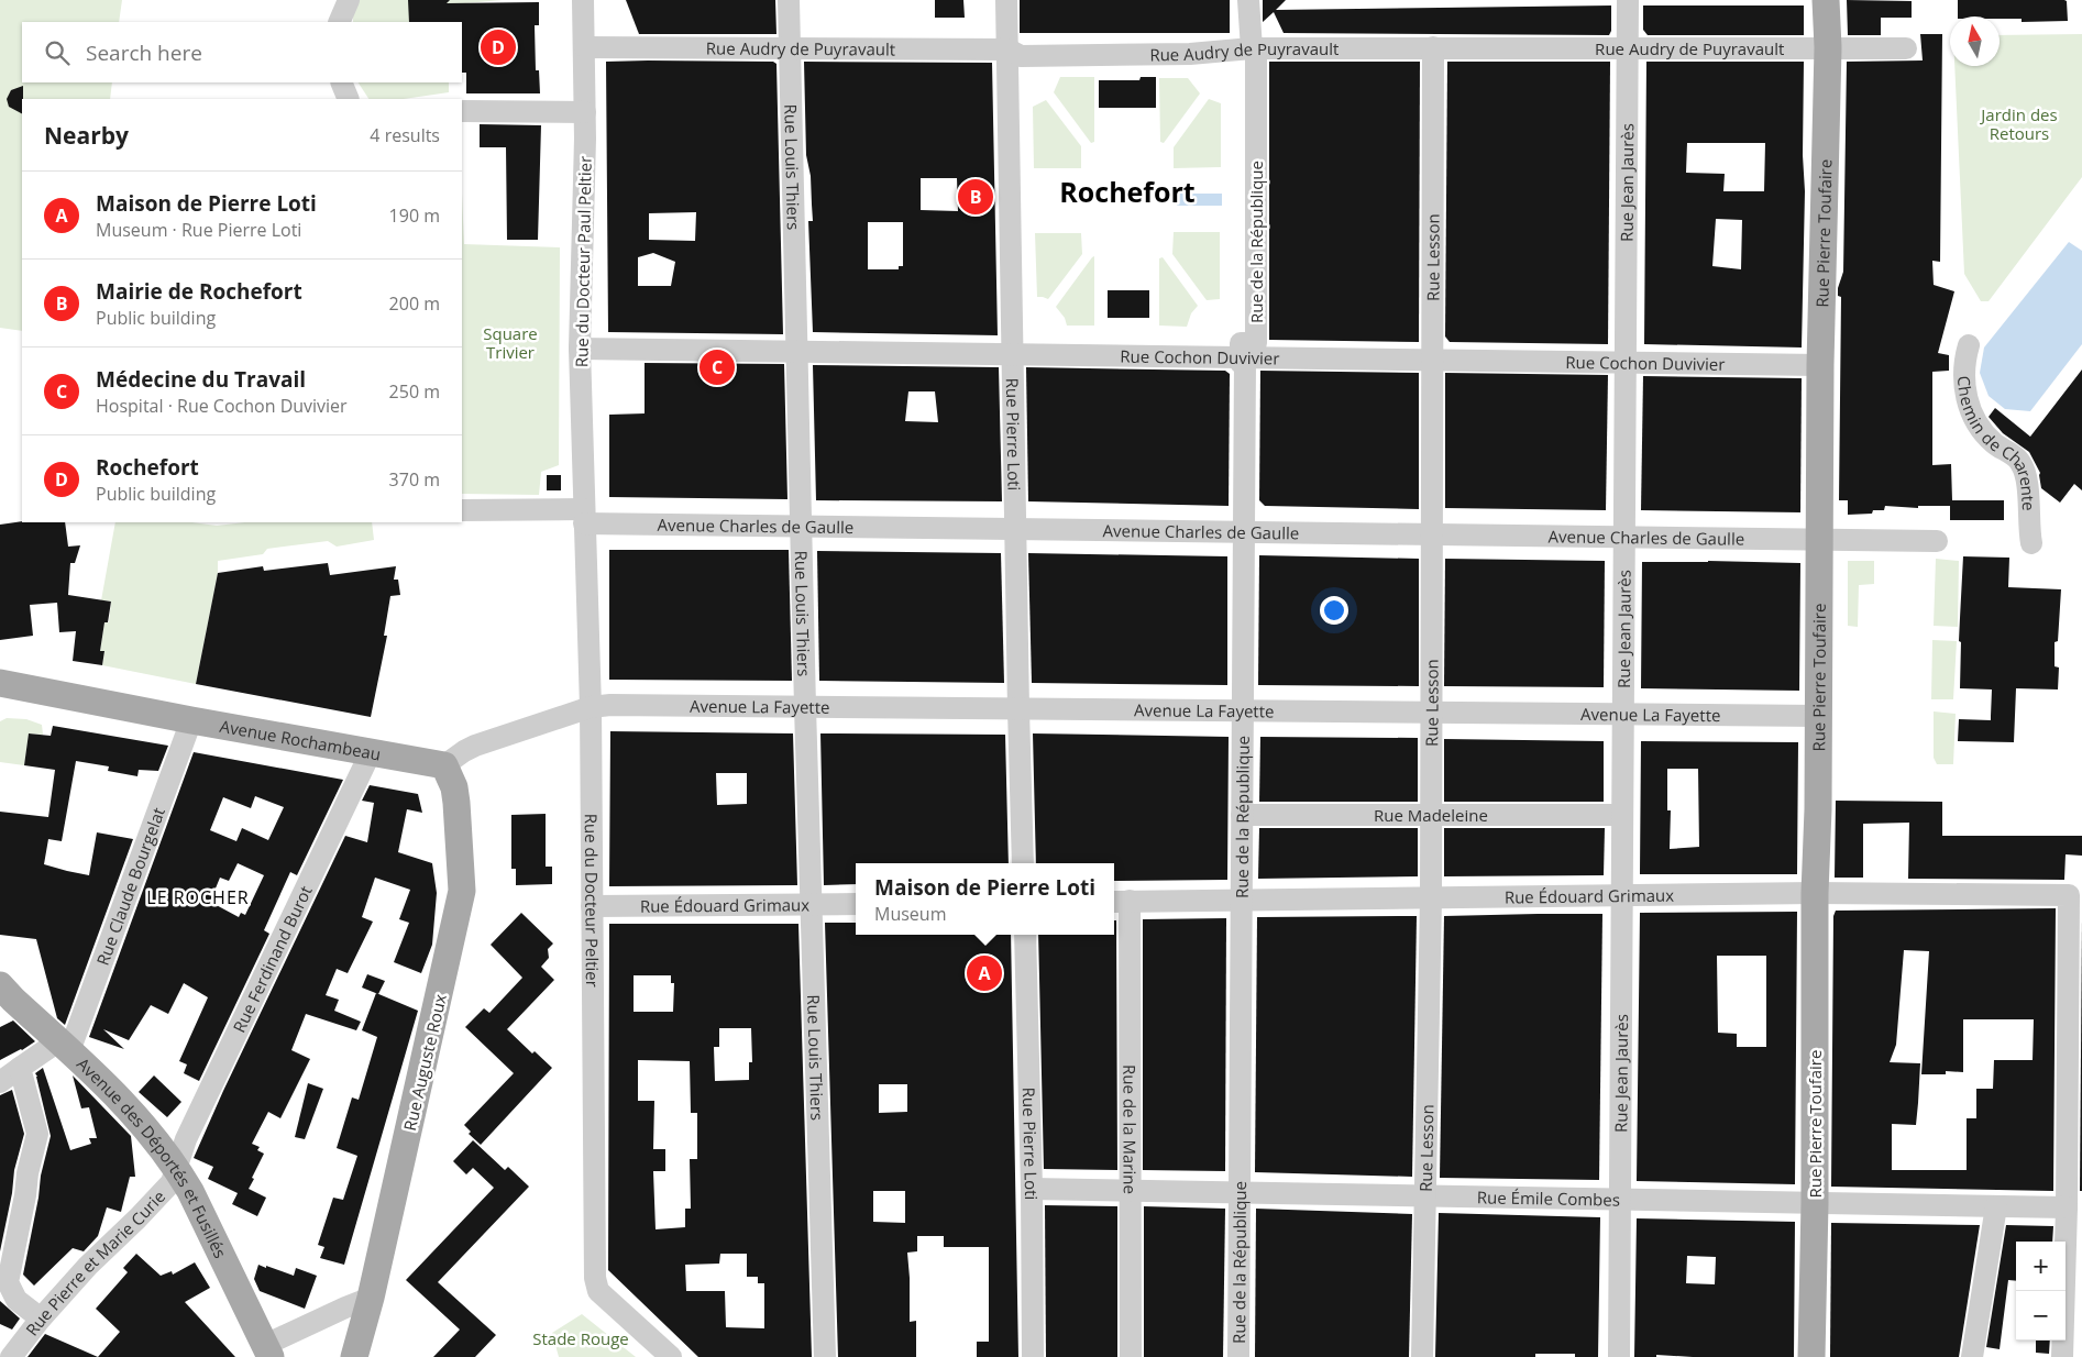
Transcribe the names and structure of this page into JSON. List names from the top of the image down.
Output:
{
  "streets": {
    "main road": [
      "Rue Pierre Toufaire",
      "Avenue Rochambeau",
      "Rue Auguste Roux",
      "Avenue des Déportés et Fusillés"
    ],
    "street": [
      "Rue Audry de Puyravault",
      "Rue Louis Thiers",
      "Rue Jean Jaurès",
      "Rue de la République",
      "Rue Lesson",
      "Rue du Docteur Paul Peltier",
      "Rue Cochon Duvivier",
      "Rue Pierre Loti",
      "Chemin de Charente",
      "Avenue Charles de Gaulle",
      "Avenue La Fayette",
      "Rue Madeleine",
      "Rue Claude Bourgelat",
      "Rue Édouard Grimaux",
      "Rue du Docteur Peltier",
      "Rue Ferdinand Burot",
      "Rue de la Marine",
      "Rue Émile Combes",
      "Rue Pierre et Marie Curie"
    ]
  },
  "crossings": [
    ["Rue Audry de Puyravault", "Rue Louis Thiers"],
    ["Rue Audry de Puyravault", "Rue Jean Jaurès"],
    ["Rue Audry de Puyravault", "Rue Pierre Toufaire"],
    ["Rue Audry de Puyravault", "Rue de la République"],
    ["Rue Audry de Puyravault", "Rue Lesson"],
    ["Rue Audry de Puyravault", "Rue du Docteur Paul Peltier"],
    ["Rue Audry de Puyravault", "Rue Pierre Loti"],
    ["Rue Louis Thiers", "Rue Cochon Duvivier"],
    ["Rue Louis Thiers", "Avenue Charles de Gaulle"],
    ["Rue Louis Thiers", "Avenue La Fayette"],
    ["Rue Louis Thiers", "Rue Édouard Grimaux"],
    ["Rue Jean Jaurès", "Rue Cochon Duvivier"],
    ["Rue Jean Jaurès", "Avenue Charles de Gaulle"],
    ["Rue Jean Jaurès", "Avenue La Fayette"],
    ["Rue Jean Jaurès", "Rue Madeleine"],
    ["Rue Jean Jaurès", "Rue Édouard Grimaux"],
    ["Rue Jean Jaurès", "Rue Émile Combes"],
    ["Rue Pierre Toufaire", "Rue Cochon Duvivier"],
    ["Rue Pierre Toufaire", "Avenue Charles de Gaulle"],
    ["Rue Pierre Toufaire", "Avenue La Fayette"],
    ["Rue Pierre Toufaire", "Rue Édouard Grimaux"],
    ["Rue Pierre Toufaire", "Rue Émile Combes"],
    ["Rue de la République", "Rue Cochon Duvivier"],
    ["Rue de la République", "Avenue Charles de Gaulle"],
    ["Rue de la République", "Avenue La Fayette"],
    ["Rue de la République", "Rue Madeleine"],
    ["Rue de la République", "Rue Édouard Grimaux"],
    ["Rue de la République", "Rue Émile Combes"],
    ["Rue Lesson", "Rue Cochon Duvivier"],
    ["Rue Lesson", "Avenue Charles de Gaulle"],
    ["Rue Lesson", "Avenue La Fayette"],
    ["Rue Lesson", "Rue Madeleine"],
    ["Rue Lesson", "Rue Édouard Grimaux"],
    ["Rue Lesson", "Rue Émile Combes"],
    ["Rue du Docteur Paul Peltier", "Rue Cochon Duvivier"],
    ["Rue du Docteur Paul Peltier", "Avenue Charles de Gaulle"],
    ["Rue du Docteur Paul Peltier", "Rue du Docteur Peltier"],
    ["Rue Cochon Duvivier", "Rue Pierre Loti"],
    ["Rue Pierre Loti", "Avenue Charles de Gaulle"],
    ["Rue Pierre Loti", "Avenue La Fayette"],
    ["Rue Pierre Loti", "Rue Émile Combes"],
    ["Avenue Charles de Gaulle", "Rue du Docteur Peltier"],
    ["Avenue La Fayette", "Rue du Docteur Peltier"],
    ["Avenue Rochambeau", "Rue Claude Bourgelat"],
    ["Avenue Rochambeau", "Rue Ferdinand Burot"],
    ["Avenue Rochambeau", "Rue Auguste Roux"],
    ["Rue Claude Bourgelat", "Avenue des Déportés et Fusillés"],
    ["Rue Édouard Grimaux", "Rue du Docteur Peltier"],
    ["Rue Édouard Grimaux", "Rue de la Marine"],
    ["Rue Édouard Grimaux", "Rue Émile Combes"],
    ["Rue Ferdinand Burot", "Avenue des Déportés et Fusillés"],
    ["Rue Ferdinand Burot", "Rue Pierre et Marie Curie"],
    ["Rue de la Marine", "Rue Émile Combes"],
    ["Avenue des Déportés et Fusillés", "Rue Pierre et Marie Curie"]
  ],
  "districts": ["Rochefort", "LE ROCHER"],
  "parks": ["Jardin des Retours", "Square Trivier", "Stade Rouge"],
  "north": "top",
  "page": {
    "search": "Search here",
    "pins": [
      "D",
      "B",
      "C",
      "A"
    ],
    "heading": ["Nearby", "4 results"],
    "list": [
      {
        "mark": "A",
        "name": "Maison de Pierre Loti",
        "note": "Museum · Rue Pierre Loti",
        "value": "190 m"
      },
      {
        "mark": "B",
        "name": "Mairie de Rochefort",
        "note": "Public building",
        "value": "200 m"
      },
      {
        "mark": "C",
        "name": "Médecine du Travail",
        "note": "Hospital · Rue Cochon Duvivier",
        "value": "250 m"
      },
      {
        "mark": "D",
        "name": "Rochefort",
        "note": "Public building",
        "value": "370 m"
      }
    ],
    "popup": ["Maison de Pierre Loti", "Museum"],
    "map_buttons": ["+", "−"]
  }
}
